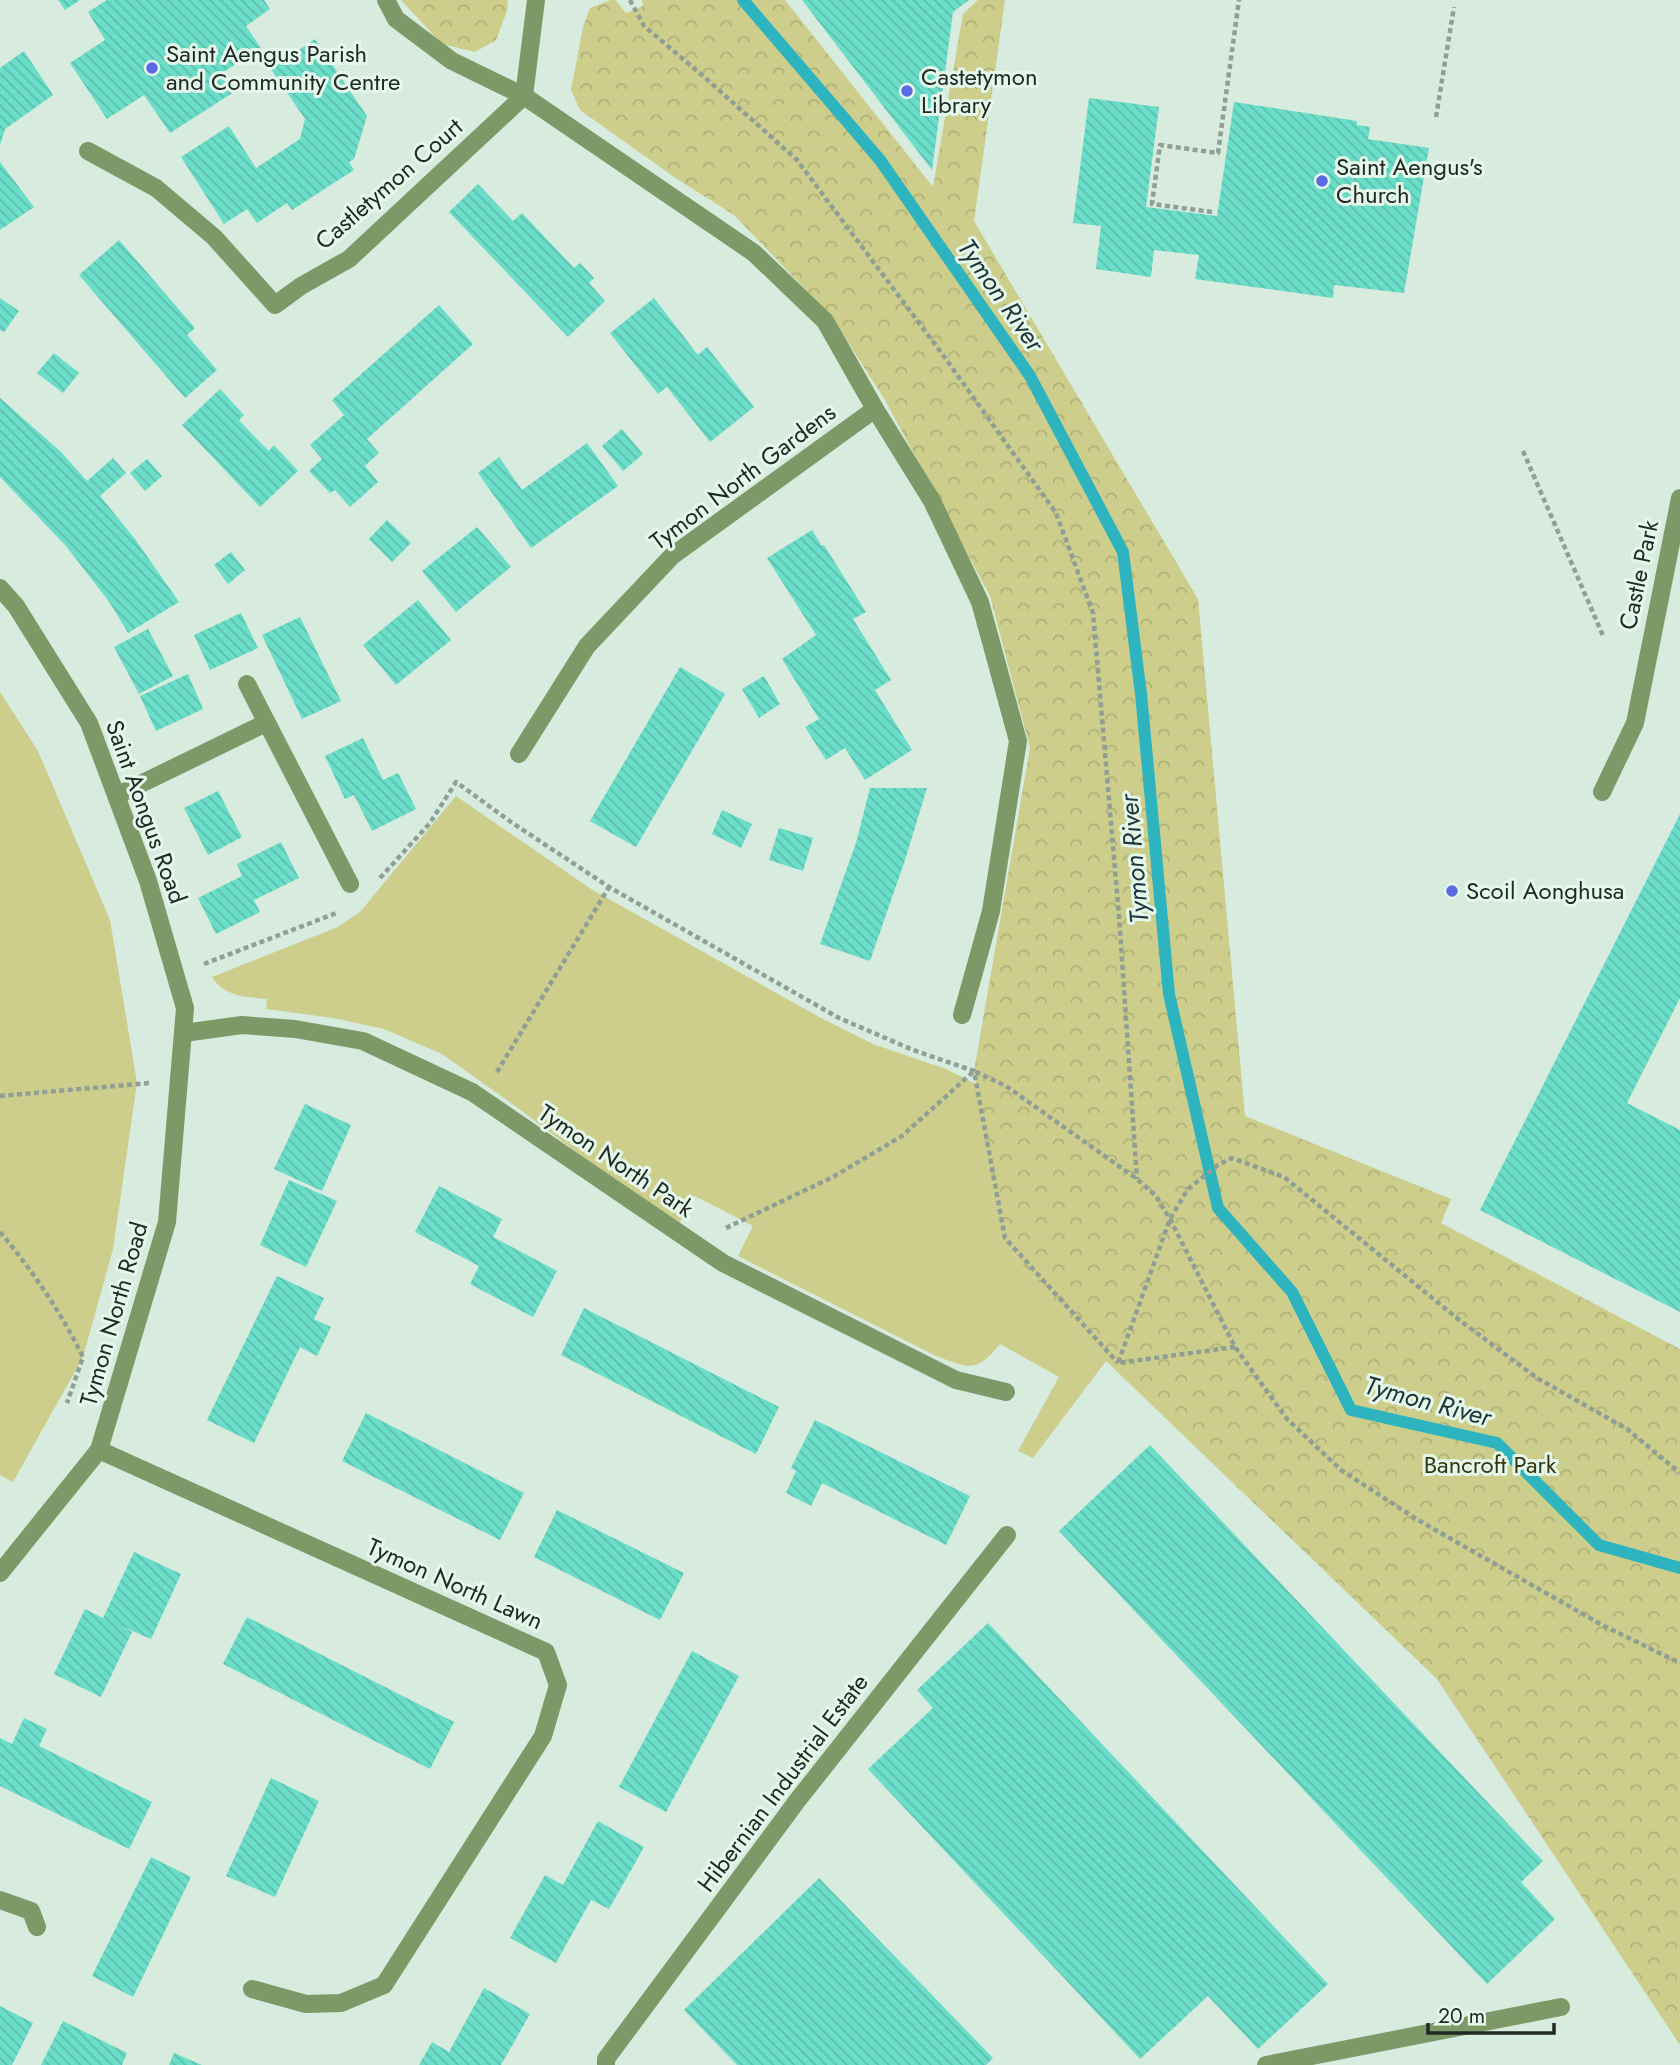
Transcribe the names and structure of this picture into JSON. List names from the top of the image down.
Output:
{
  "streets": {
    "street": [
      "Castletymon Court",
      "Tymon North Gardens",
      "Castle Park",
      "Saint Aongus Road",
      "Tymon North Park",
      "Tymon North Road",
      "Tymon North Lawn",
      "Hibernian Industrial Estate"
    ]
  },
  "crossings": [
    ["Castletymon Court", "Tymon North Gardens"],
    ["Saint Aongus Road", "Tymon North Park"],
    ["Saint Aongus Road", "Tymon North Road"],
    ["Tymon North Park", "Tymon North Road"],
    ["Tymon North Road", "Tymon North Lawn"]
  ],
  "water": ["Tymon River"],
  "parks": ["Bancroft Park"],
  "places": [
    "Saint Aengus Parish and Community Centre",
    "Castetymon Library",
    "Saint Aengus's Church",
    "Scoil Aonghusa"
  ],
  "scale_bar": "20 m"
}
